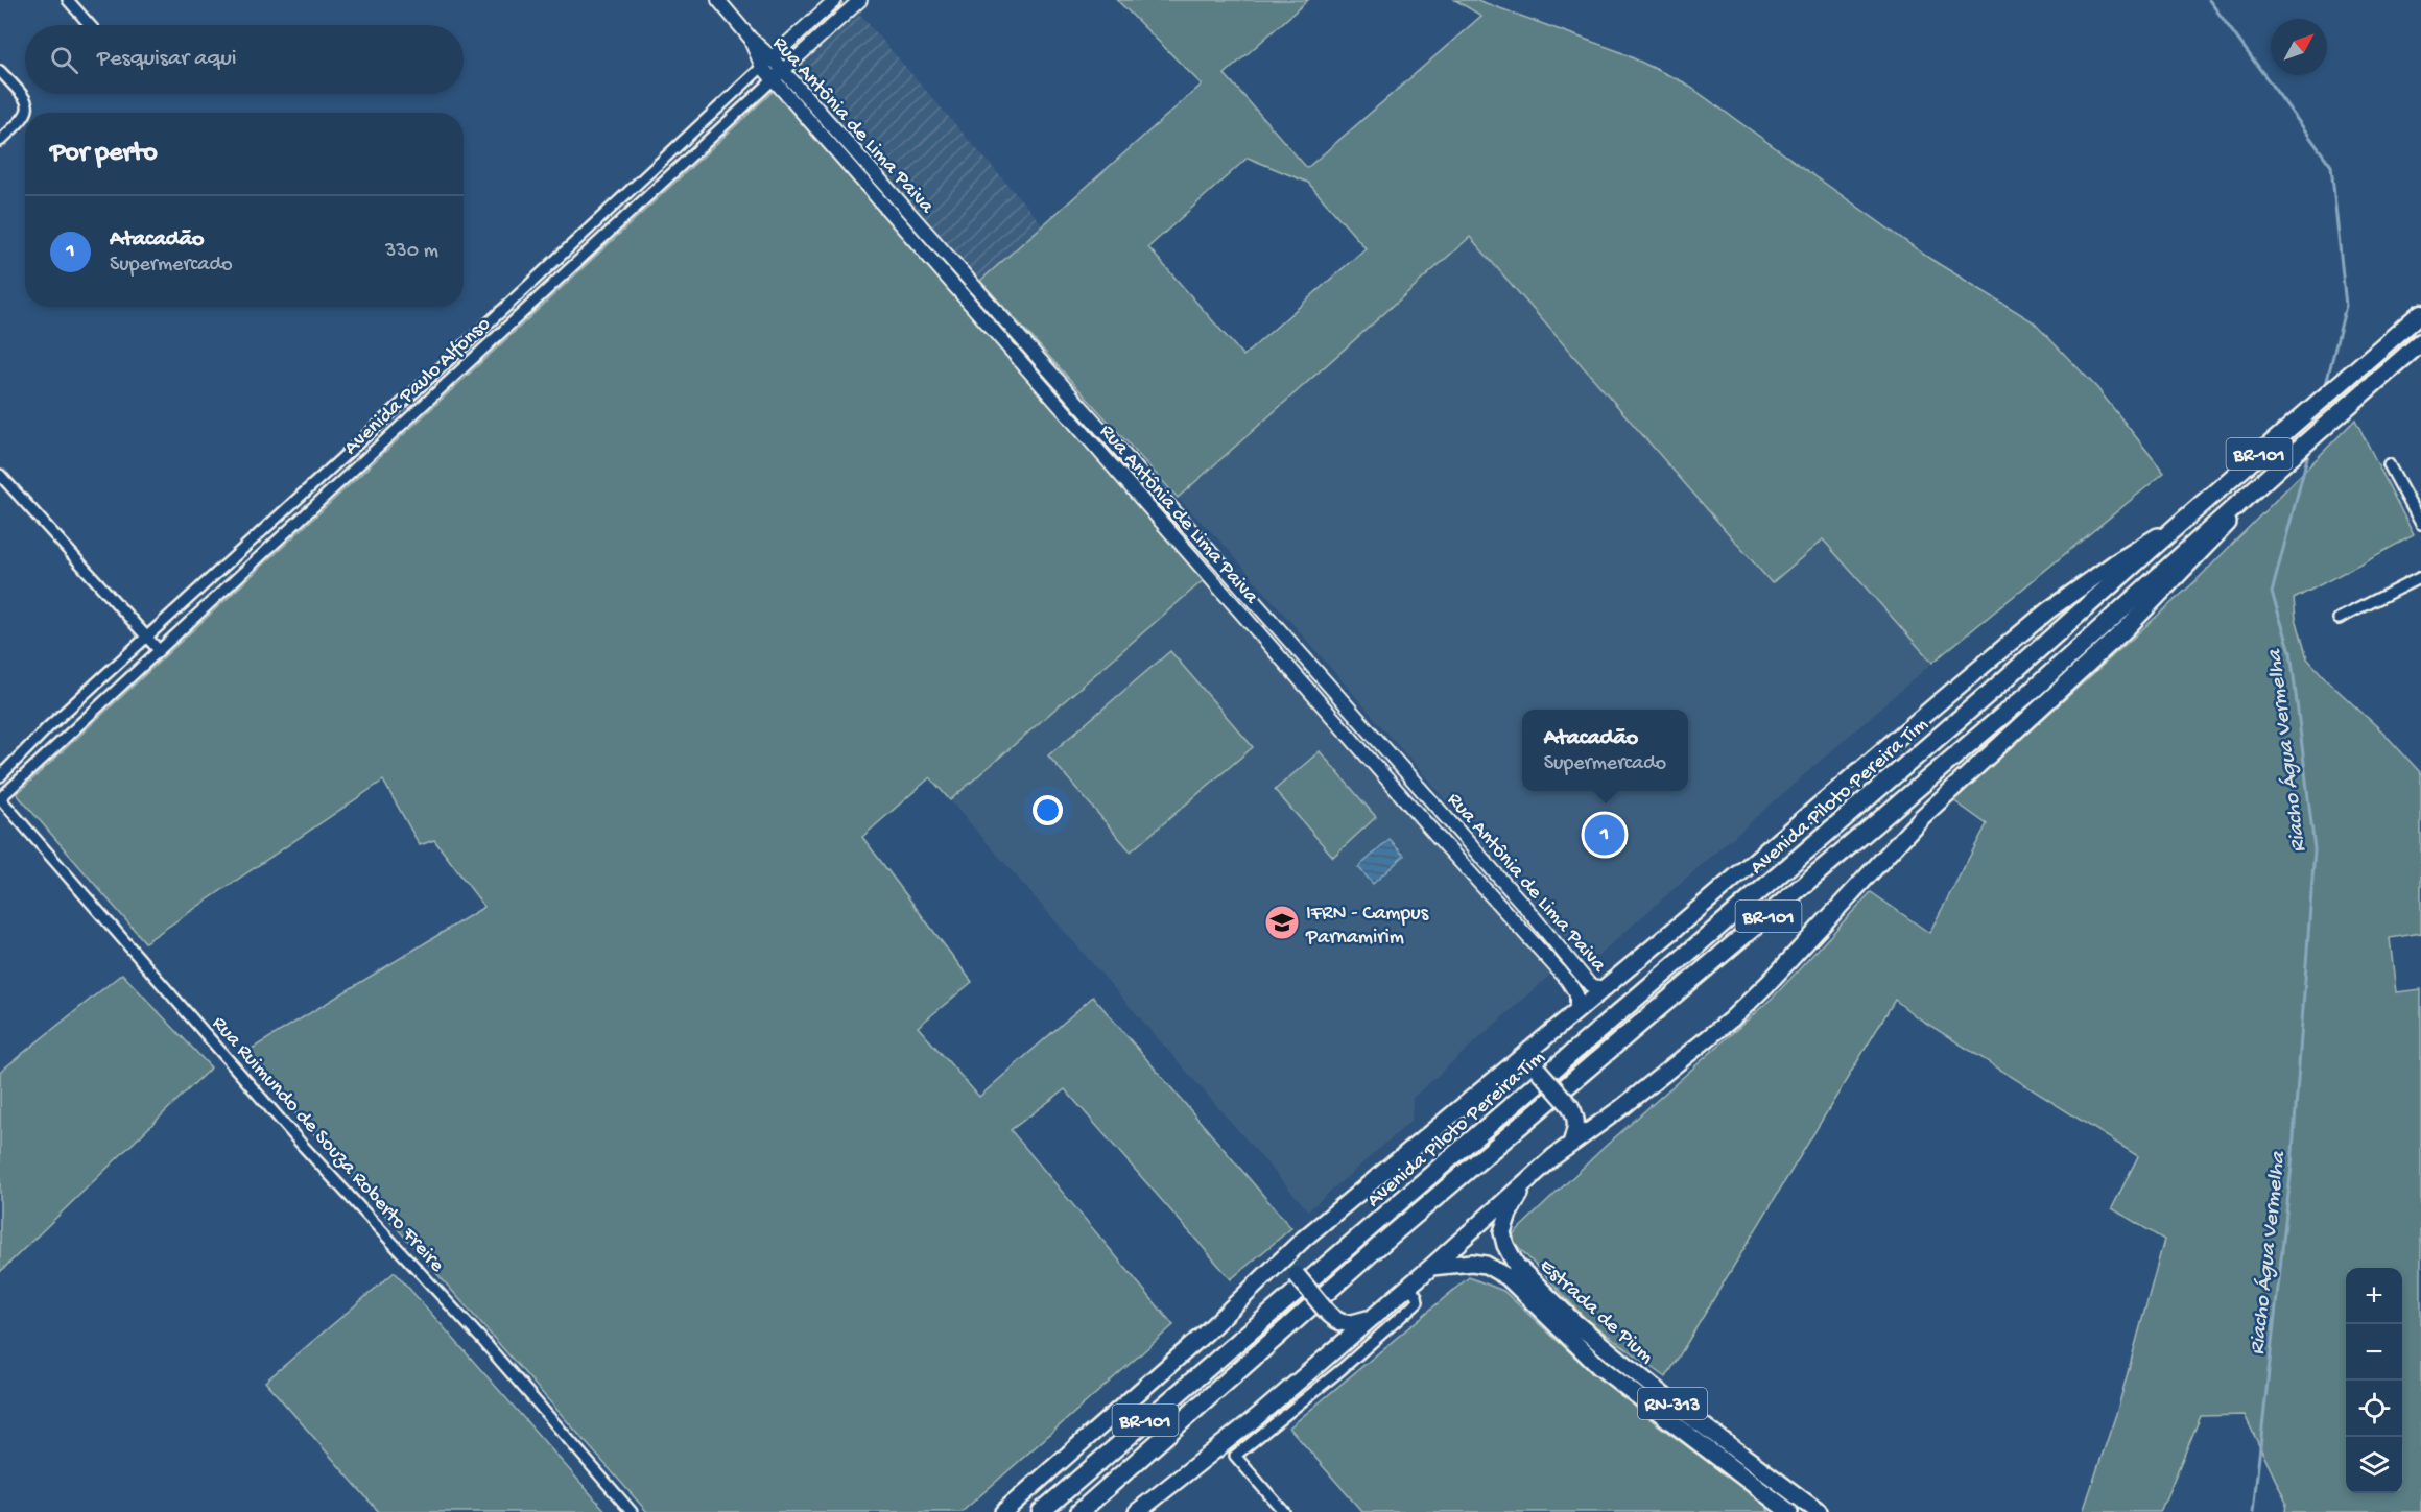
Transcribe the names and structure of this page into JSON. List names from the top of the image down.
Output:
{
  "streets": {
    "highway": ["BR-101", "Avenida Piloto Pereira Tim"],
    "main road": ["Estrada de Pium", "RN-313"],
    "street": ["Rua Antônia de Lima Paiva", "Avenida Paulo Alfonso", "Rua Ruimundo de Souza Roberto Freire"]
  },
  "crossings": [
    ["Rua Antônia de Lima Paiva", "Avenida Paulo Alfonso"],
    ["Avenida Paulo Alfonso", "Rua Ruimundo de Souza Roberto Freire"]
  ],
  "water": ["Riacho Água Vermelha"],
  "places": {
    "school or university": ["IFRN - Campus Parnamirim"]
  },
  "north": "top right",
  "page": {
    "search": "Pesquisar aqui",
    "heading": "Por perto",
    "list": [
      {
        "mark": "1",
        "name": "Atacadão",
        "note": "Supermercado",
        "value": "330 m"
      }
    ],
    "popup": ["Atacadão", "Supermercado"],
    "pins": "1",
    "map_buttons": ["+", "−"]
  }
}
